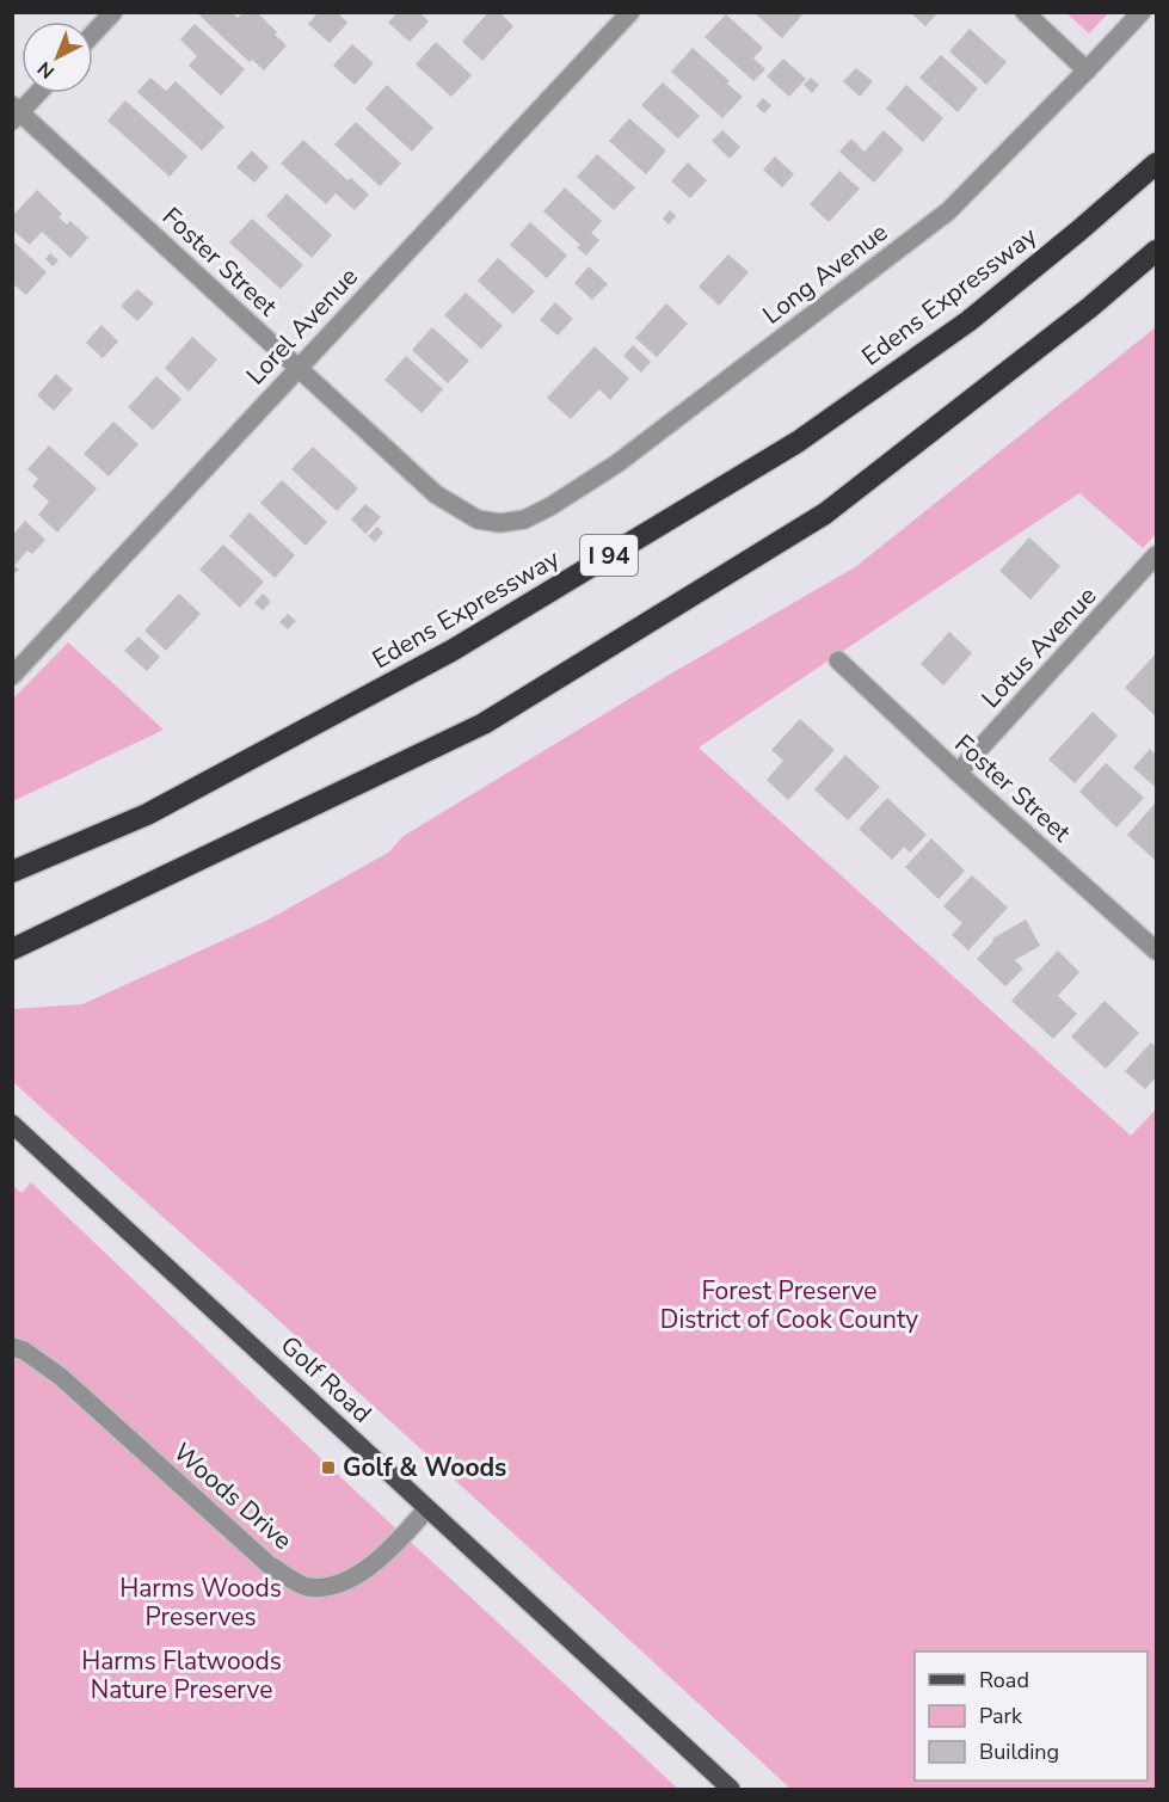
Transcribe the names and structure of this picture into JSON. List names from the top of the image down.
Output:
{
  "streets": {
    "highway": ["Edens Expressway", "I 94"],
    "main road": ["Golf Road"],
    "street": [
      "Foster Street",
      "Long Avenue",
      "Lorel Avenue",
      "Lotus Avenue",
      "Woods Drive"
    ]
  },
  "crossings": [
    ["Foster Street", "Long Avenue"],
    ["Foster Street", "Lorel Avenue"],
    ["Foster Street", "Lotus Avenue"],
    ["Golf Road", "Woods Drive"]
  ],
  "parks": ["Forest Preserve District of Cook County", "Harms Woods Preserves", "Harms Flatwoods Nature Preserve"],
  "places": {
    "transit": ["Golf & Woods"]
  },
  "legend": ["Road", "Park", "Building"],
  "north": "bottom left"
}
